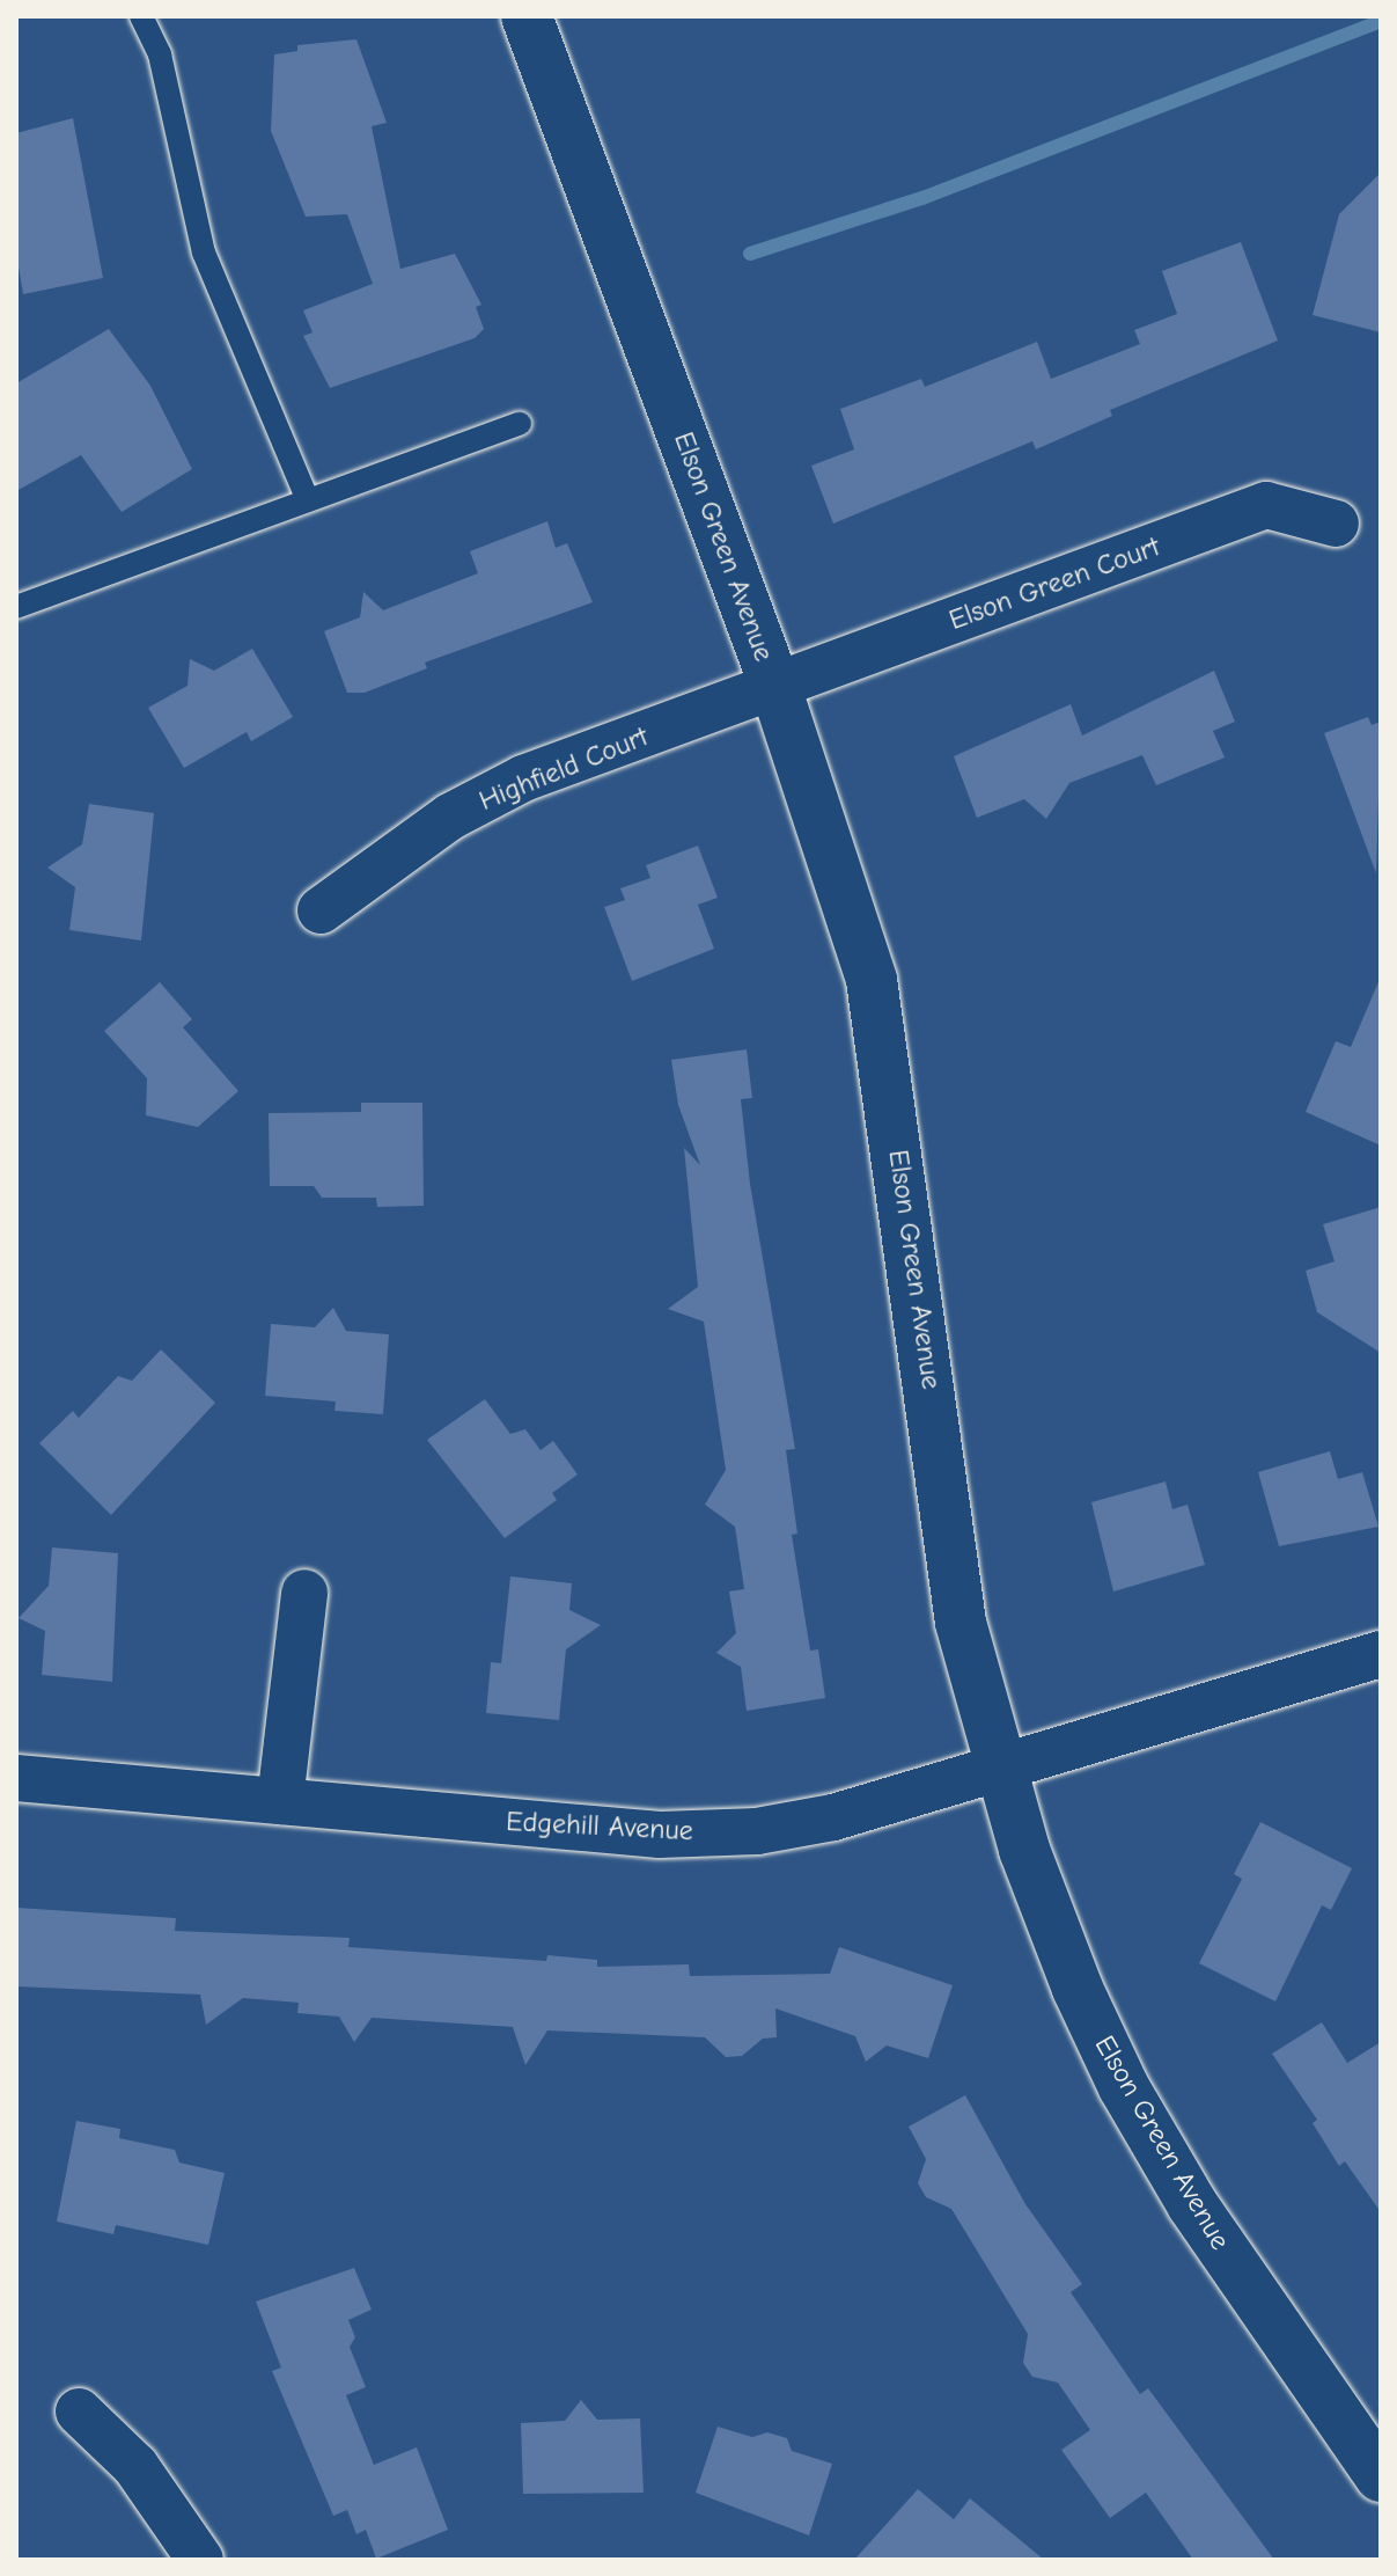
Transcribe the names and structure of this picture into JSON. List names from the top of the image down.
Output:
{
  "streets": {
    "street": [
      "Elson Green Avenue",
      "Elson Green Court",
      "Highfield Court",
      "Edgehill Avenue"
    ]
  },
  "crossings": [
    ["Elson Green Avenue", "Elson Green Court"],
    ["Elson Green Avenue", "Highfield Court"],
    ["Elson Green Avenue", "Edgehill Avenue"],
    ["Elson Green Court", "Highfield Court"]
  ]
}
